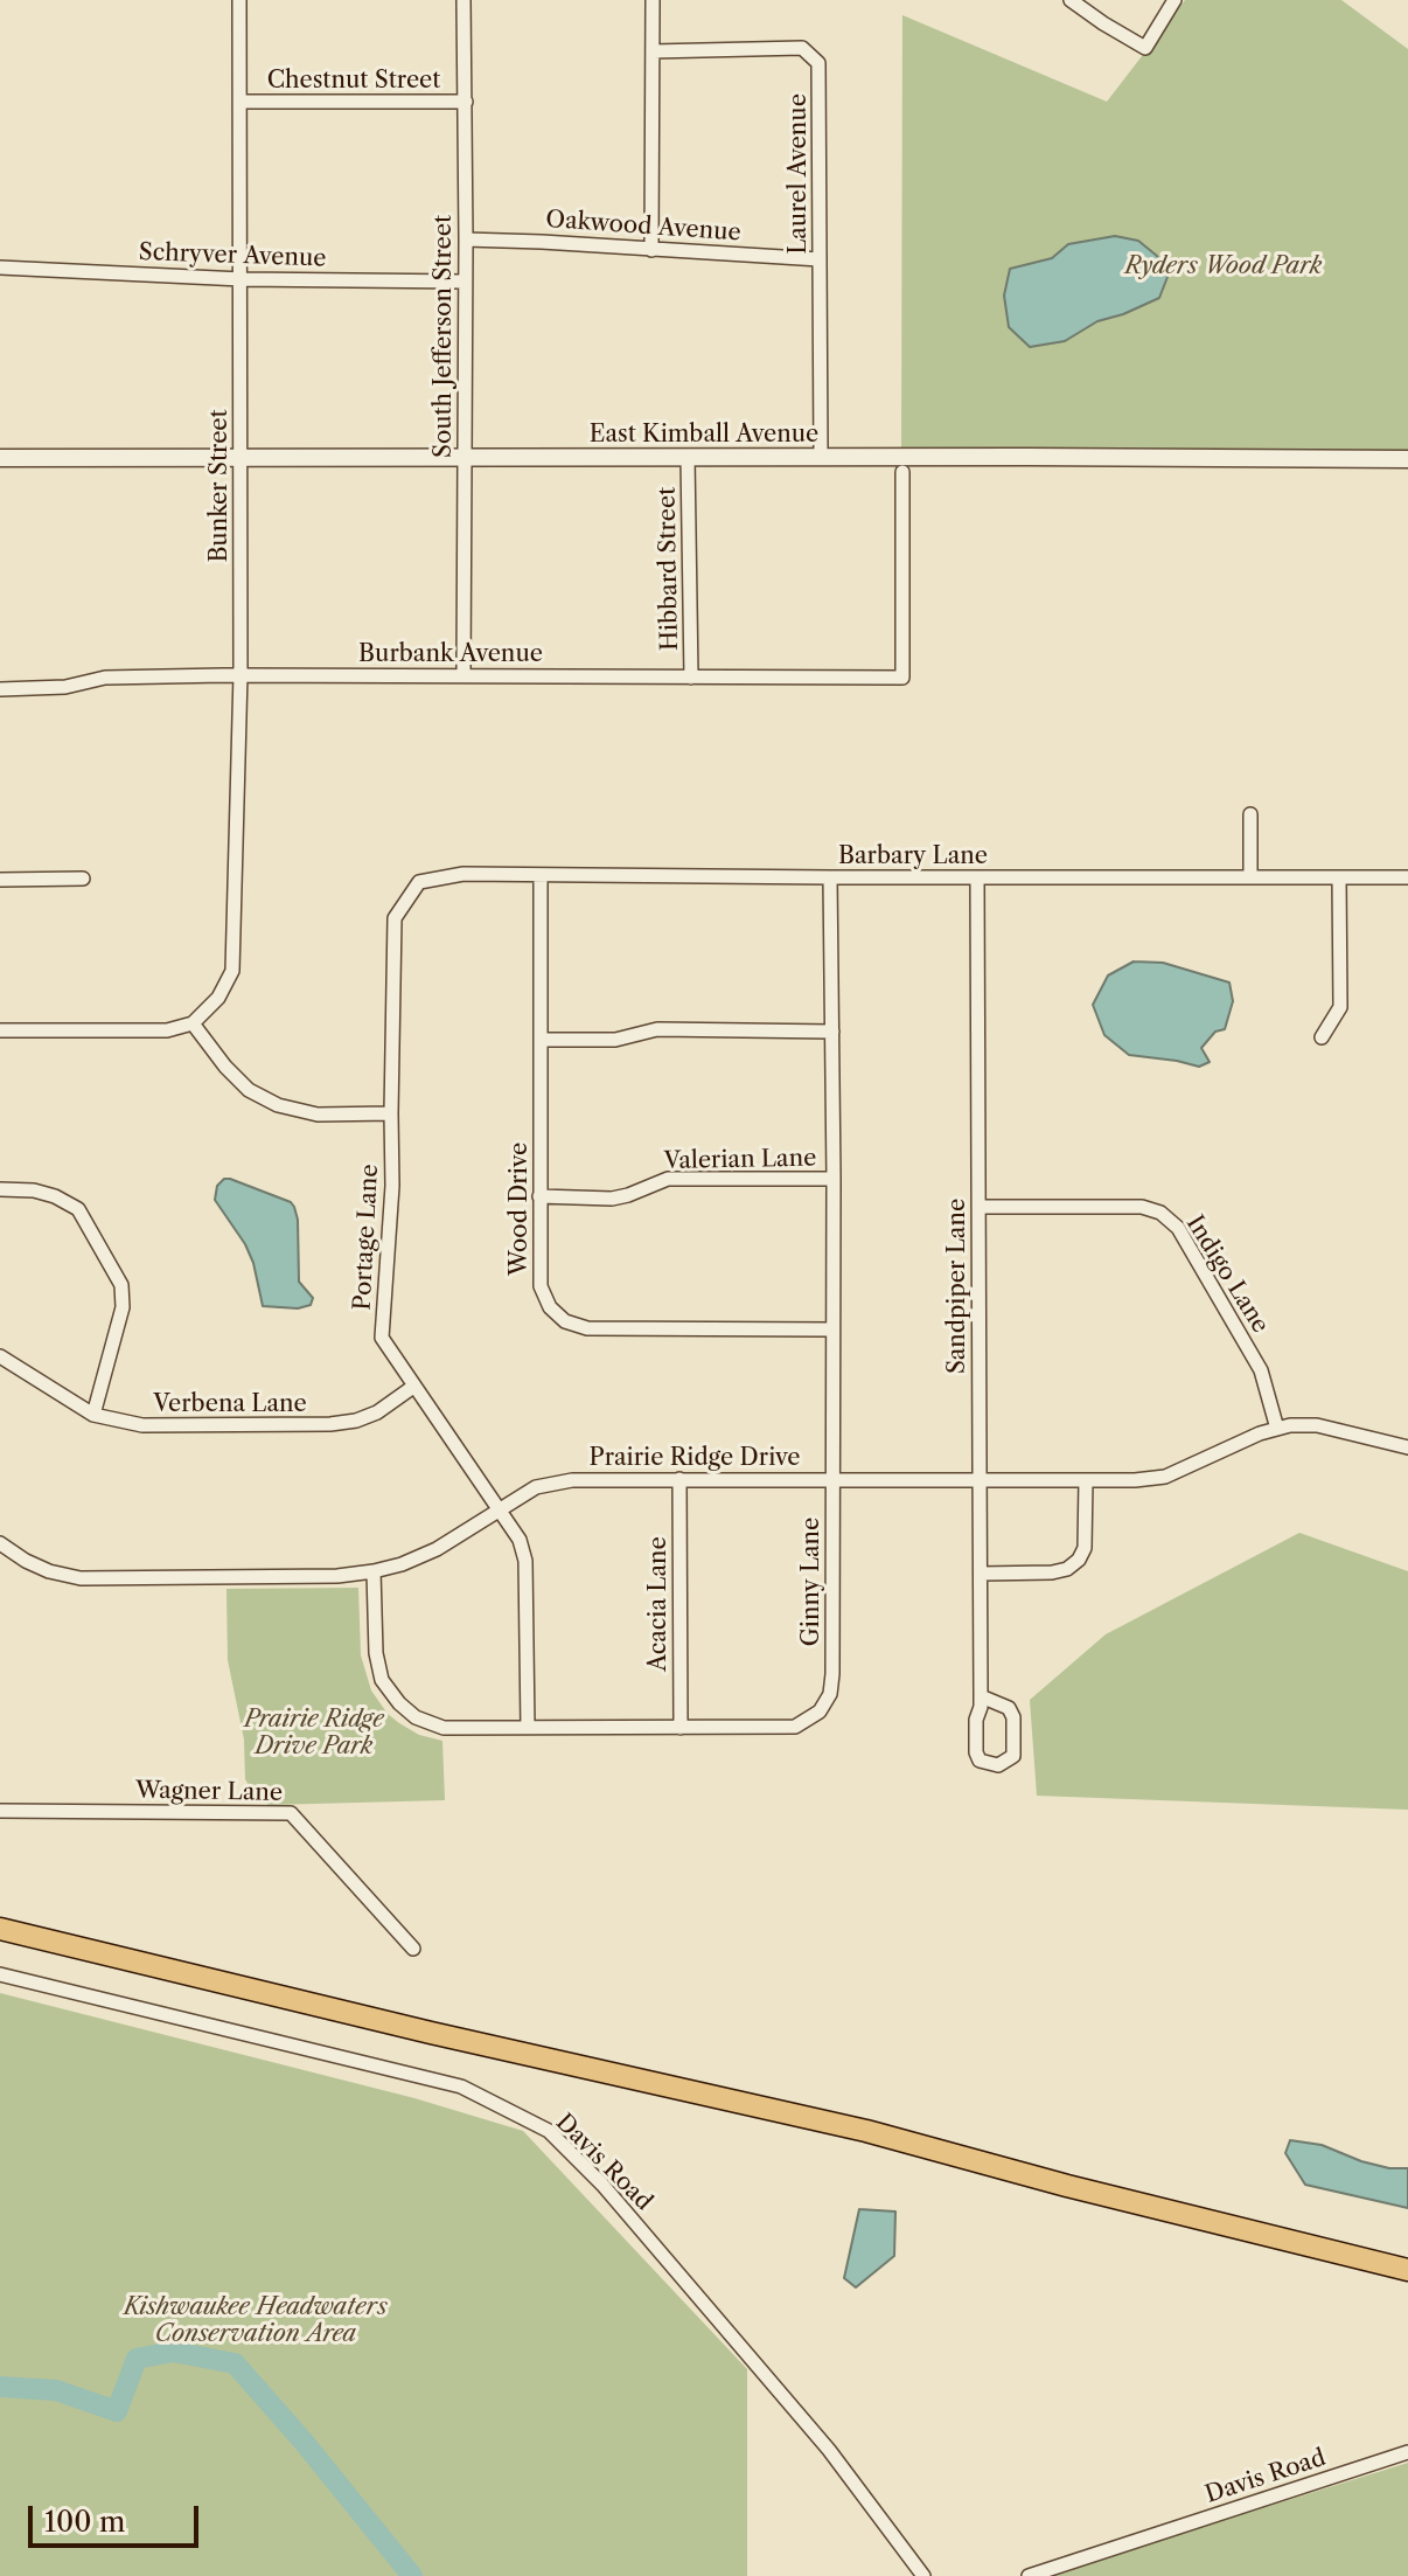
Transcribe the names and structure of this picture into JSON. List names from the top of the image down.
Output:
{
  "streets": {
    "street": [
      "Chestnut Street",
      "Laurel Avenue",
      "Oakwood Avenue",
      "Schryver Avenue",
      "South Jefferson Street",
      "East Kimball Avenue",
      "Bunker Street",
      "Hibbard Street",
      "Burbank Avenue",
      "Barbary Lane",
      "Valerian Lane",
      "Wood Drive",
      "Portage Lane",
      "Indigo Lane",
      "Sandpiper Lane",
      "Verbena Lane",
      "Prairie Ridge Drive",
      "Ginny Lane",
      "Acacia Lane",
      "Wagner Lane",
      "Davis Road"
    ]
  },
  "crossings": [
    ["Chestnut Street", "South Jefferson Street"],
    ["Chestnut Street", "Bunker Street"],
    ["Laurel Avenue", "Oakwood Avenue"],
    ["Laurel Avenue", "East Kimball Avenue"],
    ["Oakwood Avenue", "South Jefferson Street"],
    ["Schryver Avenue", "South Jefferson Street"],
    ["Schryver Avenue", "Bunker Street"],
    ["South Jefferson Street", "East Kimball Avenue"],
    ["South Jefferson Street", "Burbank Avenue"],
    ["East Kimball Avenue", "Bunker Street"],
    ["East Kimball Avenue", "Hibbard Street"],
    ["Bunker Street", "Burbank Avenue"],
    ["Hibbard Street", "Burbank Avenue"],
    ["Barbary Lane", "Wood Drive"],
    ["Barbary Lane", "Portage Lane"],
    ["Barbary Lane", "Sandpiper Lane"],
    ["Barbary Lane", "Ginny Lane"],
    ["Valerian Lane", "Wood Drive"],
    ["Valerian Lane", "Ginny Lane"],
    ["Wood Drive", "Ginny Lane"],
    ["Portage Lane", "Verbena Lane"],
    ["Portage Lane", "Prairie Ridge Drive"],
    ["Portage Lane", "Ginny Lane"],
    ["Indigo Lane", "Sandpiper Lane"],
    ["Indigo Lane", "Prairie Ridge Drive"],
    ["Sandpiper Lane", "Prairie Ridge Drive"],
    ["Prairie Ridge Drive", "Ginny Lane"],
    ["Prairie Ridge Drive", "Acacia Lane"],
    ["Ginny Lane", "Acacia Lane"]
  ],
  "parks": ["Ryders Wood Park", "Prairie Ridge Drive Park", "Kishwaukee Headwaters Conservation Area"],
  "scale_bar": "100 m"
}
